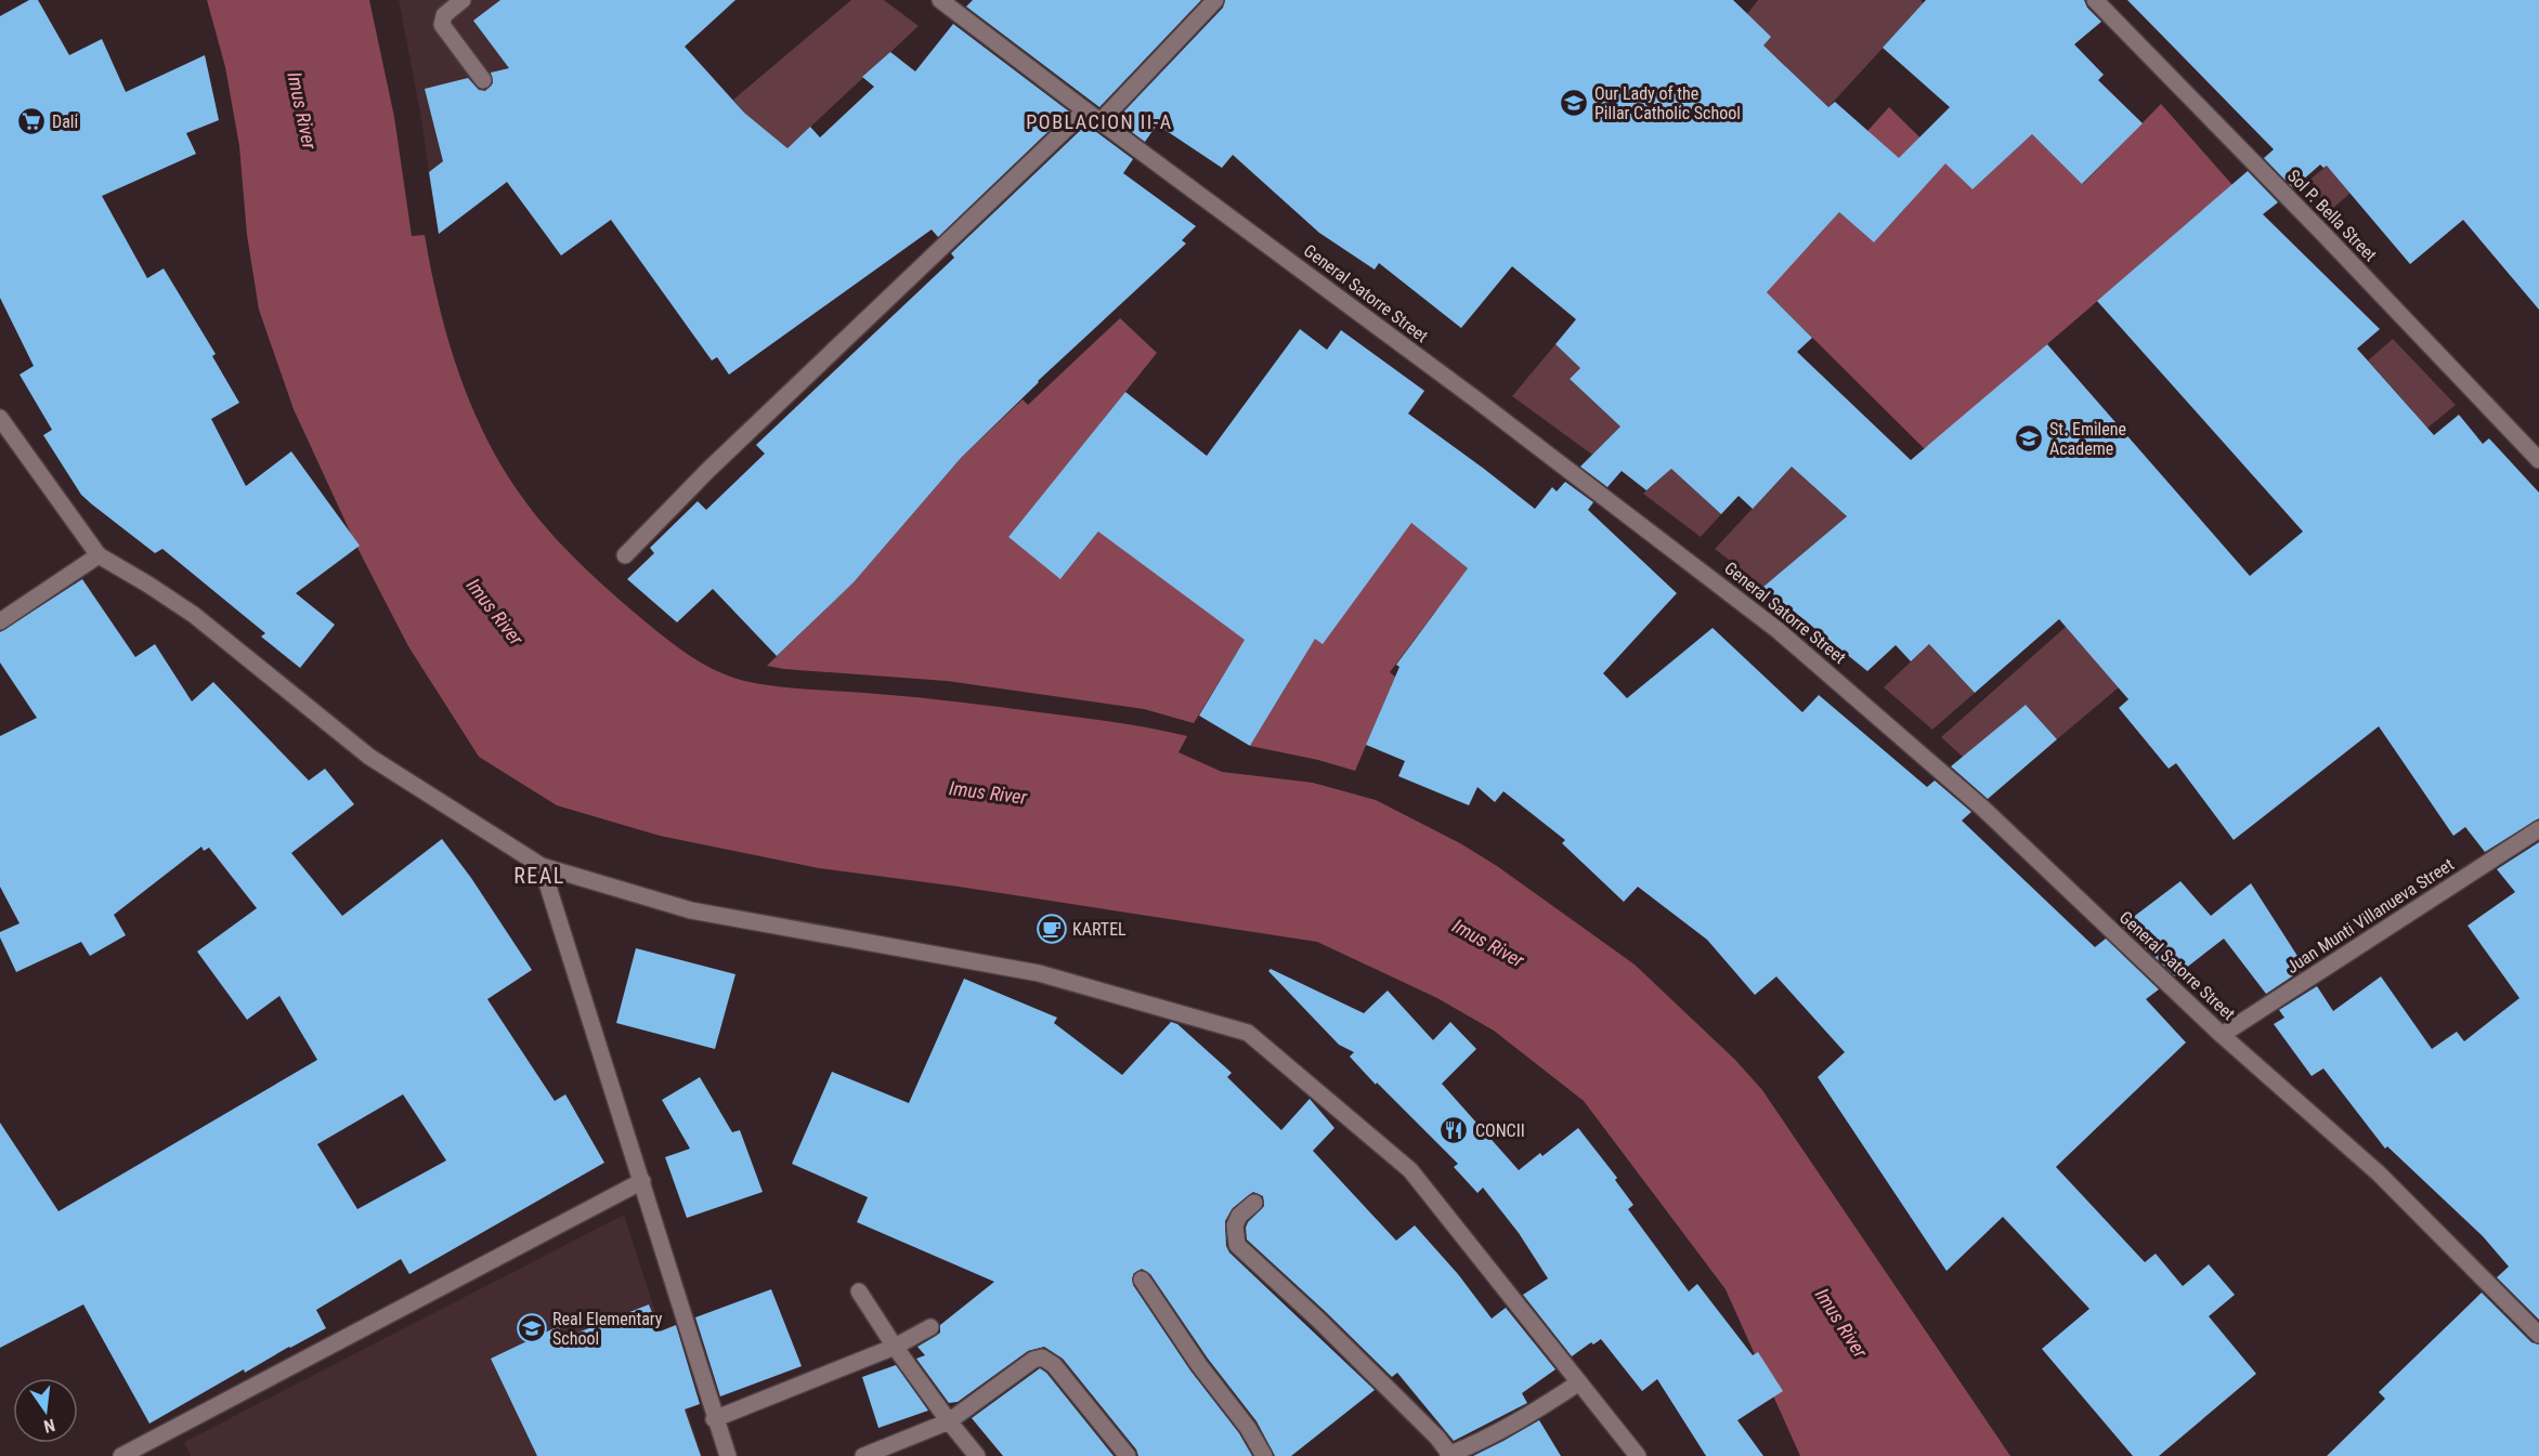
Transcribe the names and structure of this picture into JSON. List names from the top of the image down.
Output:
{
  "streets": {
    "street": ["Sol P. Bella Street", "General Satorre Street", "Juan Munti Villanueva Street"]
  },
  "crossings": [
    ["General Satorre Street", "Juan Munti Villanueva Street"]
  ],
  "districts": ["POBLACION II-A", "REAL"],
  "water": ["Imus River"],
  "places": {
    "school or university": ["Our Lady of the Pillar Catholic School", "St. Emilene Academe", "Real Elementary School"],
    "supermarket": ["Dali"],
    "cafe": ["KARTEL"],
    "restaurant": ["CONCII"]
  },
  "north": "bottom"
}
